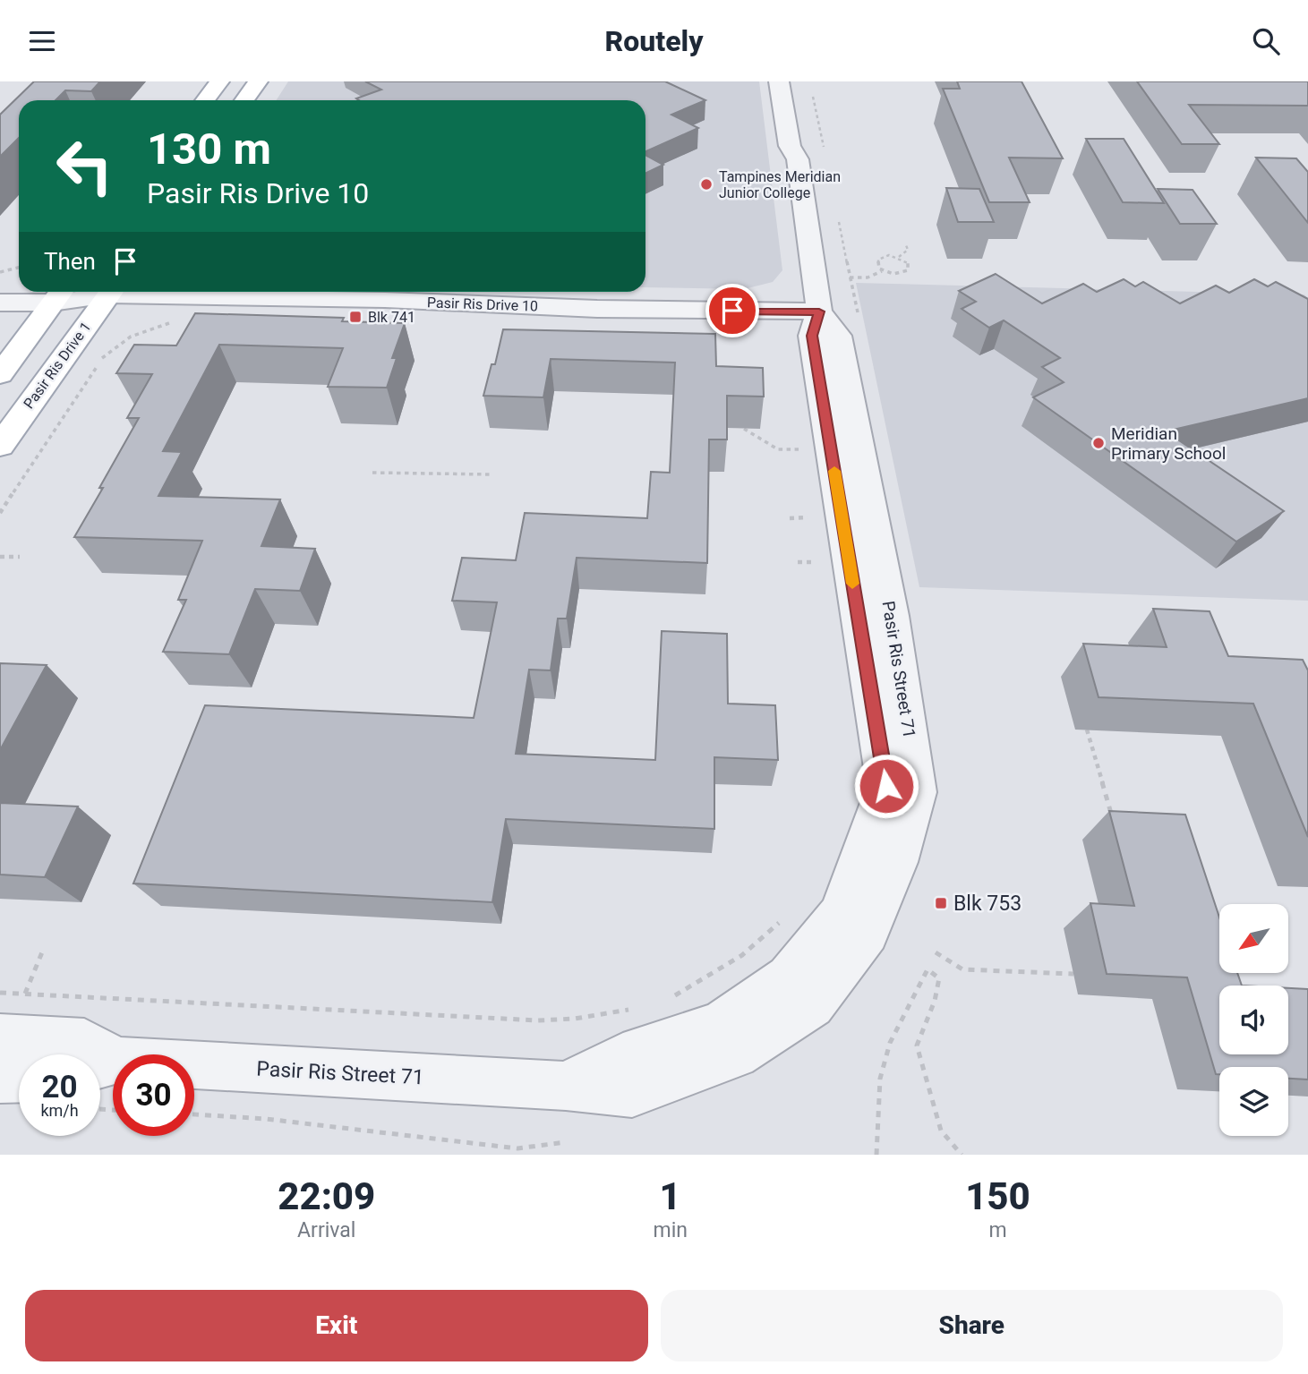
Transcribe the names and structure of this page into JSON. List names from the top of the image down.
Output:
{
  "streets": {
    "main road": ["Pasir Ris Drive 1"],
    "street": ["Pasir Ris Drive 10", "Pasir Ris Street 71"]
  },
  "crossings": [
    ["Pasir Ris Drive 10", "Pasir Ris Street 71"]
  ],
  "places": {
    "other": ["Tampines Meridian Junior College", "Meridian Primary School"],
    "transit": ["Blk 741", "Blk 753"]
  },
  "north": "bottom left",
  "page": {
    "header": "Routely",
    "turn": ["130 m", "Pasir Ris Drive 10"],
    "then": "Then",
    "speed": "20 km/h",
    "limit": "30",
    "eta": [
      "22:09",
      "Arrival",
      "1",
      "min",
      "150",
      "m"
    ],
    "buttons": ["Exit", "Share"]
  }
}
